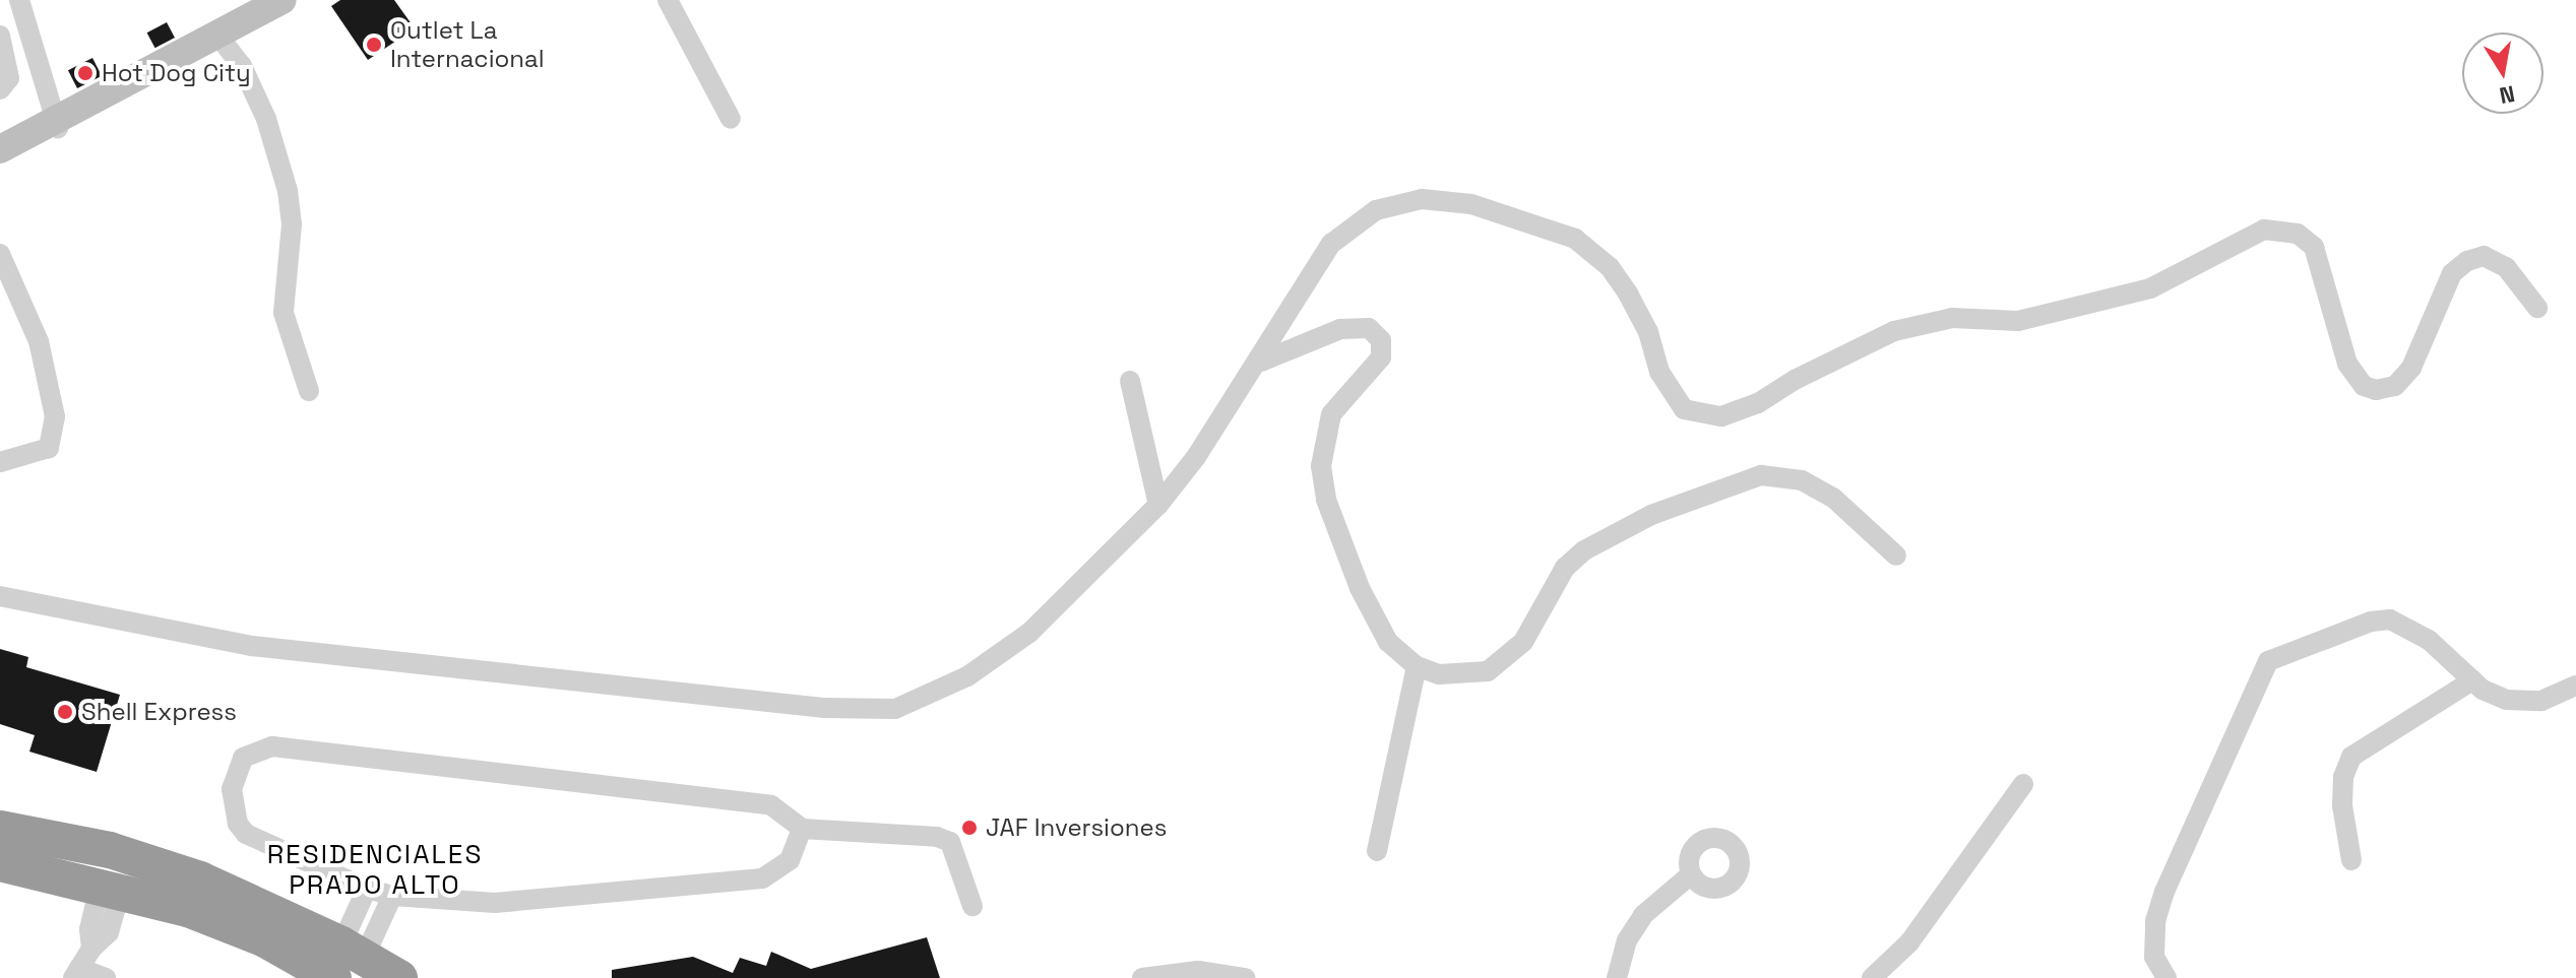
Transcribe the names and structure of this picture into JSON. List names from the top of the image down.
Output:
{
  "districts": ["RESIDENCIALES PRADO ALTO"],
  "places": [
    "Outlet La Internacional",
    "Hot Dog City",
    "Shell Express",
    "JAF Inversiones"
  ],
  "north": "bottom"
}
